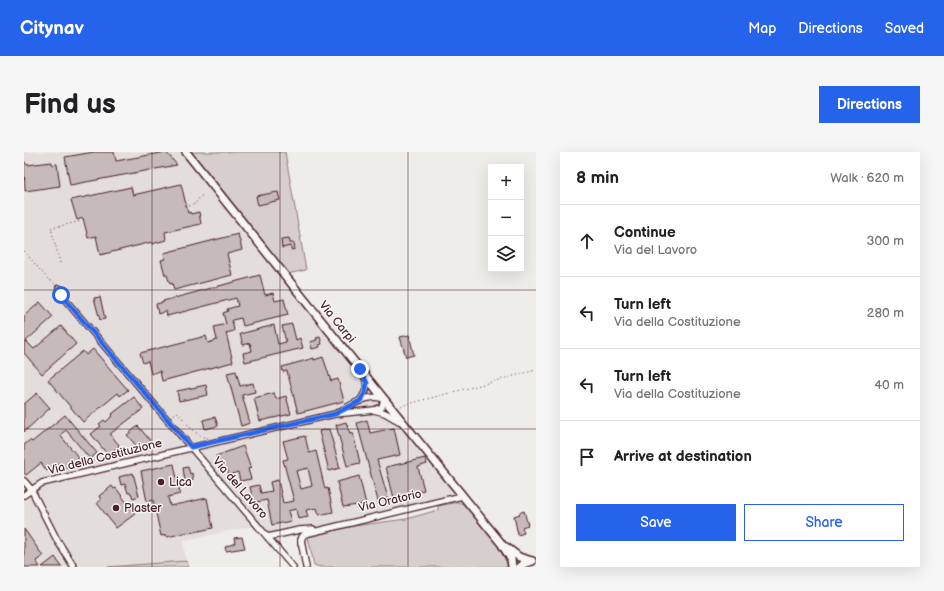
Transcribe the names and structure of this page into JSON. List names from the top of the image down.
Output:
{
  "streets": {
    "main road": ["Via Carpi"],
    "street": ["Via della Costituzione", "Via del Lavoro", "Via Oratorio"]
  },
  "crossings": [
    ["Via Carpi", "Via della Costituzione"],
    ["Via Carpi", "Via Oratorio"],
    ["Via della Costituzione", "Via del Lavoro"],
    ["Via del Lavoro", "Via Oratorio"]
  ],
  "places": ["Lica", "Plaster"],
  "page": {
    "header": "Citynav",
    "nav": ["Map", "Directions", "Saved"],
    "buttons": [
      "Directions",
      ["Save", "Share"]
    ],
    "title": "Find us",
    "heading": ["8 min", "Walk · 620 m"],
    "map_buttons": ["+", "−"],
    "list": [
      ["Continue", "Via del Lavoro", "300 m"],
      ["Turn left", "Via della Costituzione", "280 m"],
      ["Turn left", "Via della Costituzione", "40 m"],
      "Arrive at destination"
    ]
  }
}
